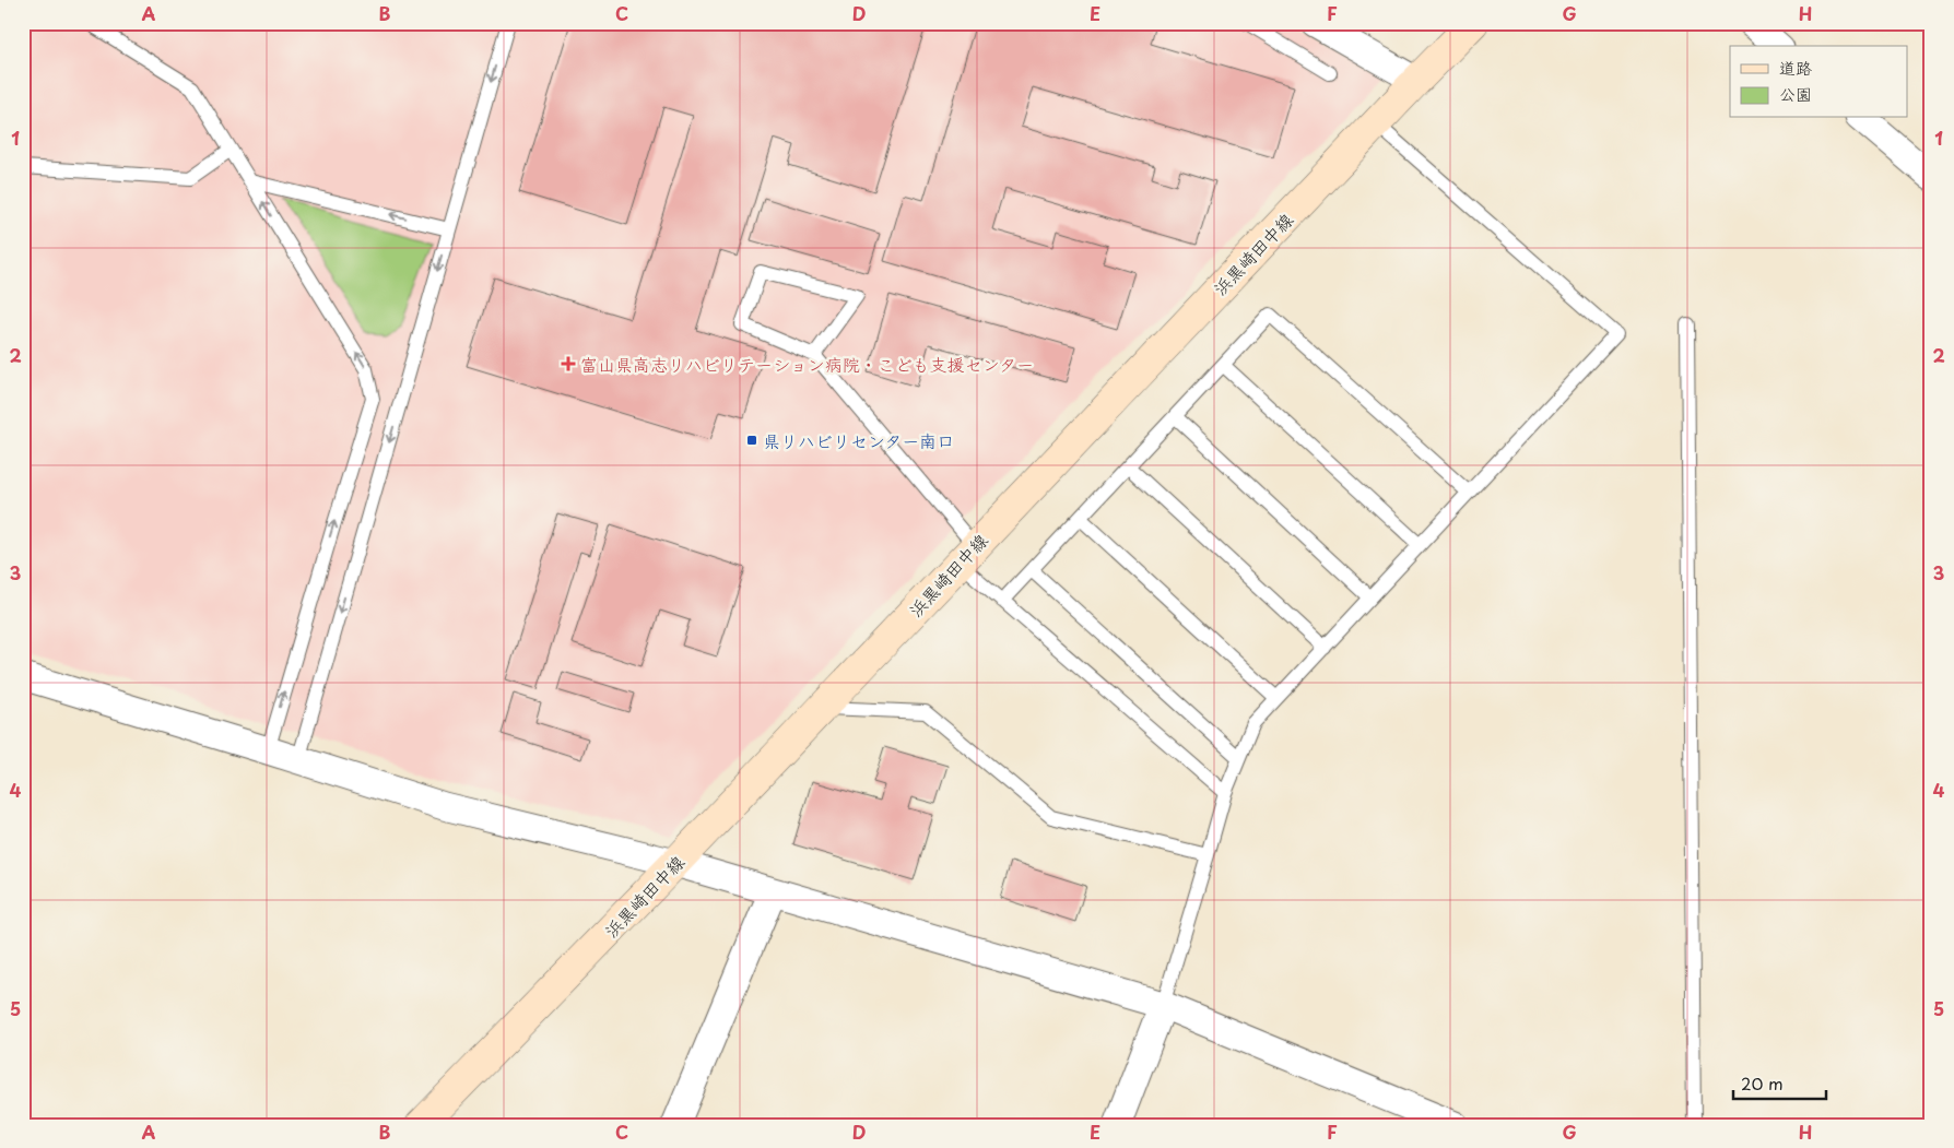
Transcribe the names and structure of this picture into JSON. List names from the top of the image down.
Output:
{
  "streets": {
    "main road": ["浜黒崎田中線"]
  },
  "places": {
    "health": ["富山県高志リハビリテーション病院・こども支援センター"],
    "transit": ["県リハビリセンター南口"]
  },
  "legend": ["道路", "公園"],
  "scale_bar": "20 m",
  "grid": {
    "columns": [
      "A",
      "B",
      "C",
      "D",
      "E",
      "F",
      "G",
      "H"
    ],
    "rows": [
      "1",
      "2",
      "3",
      "4",
      "5"
    ]
  }
}
